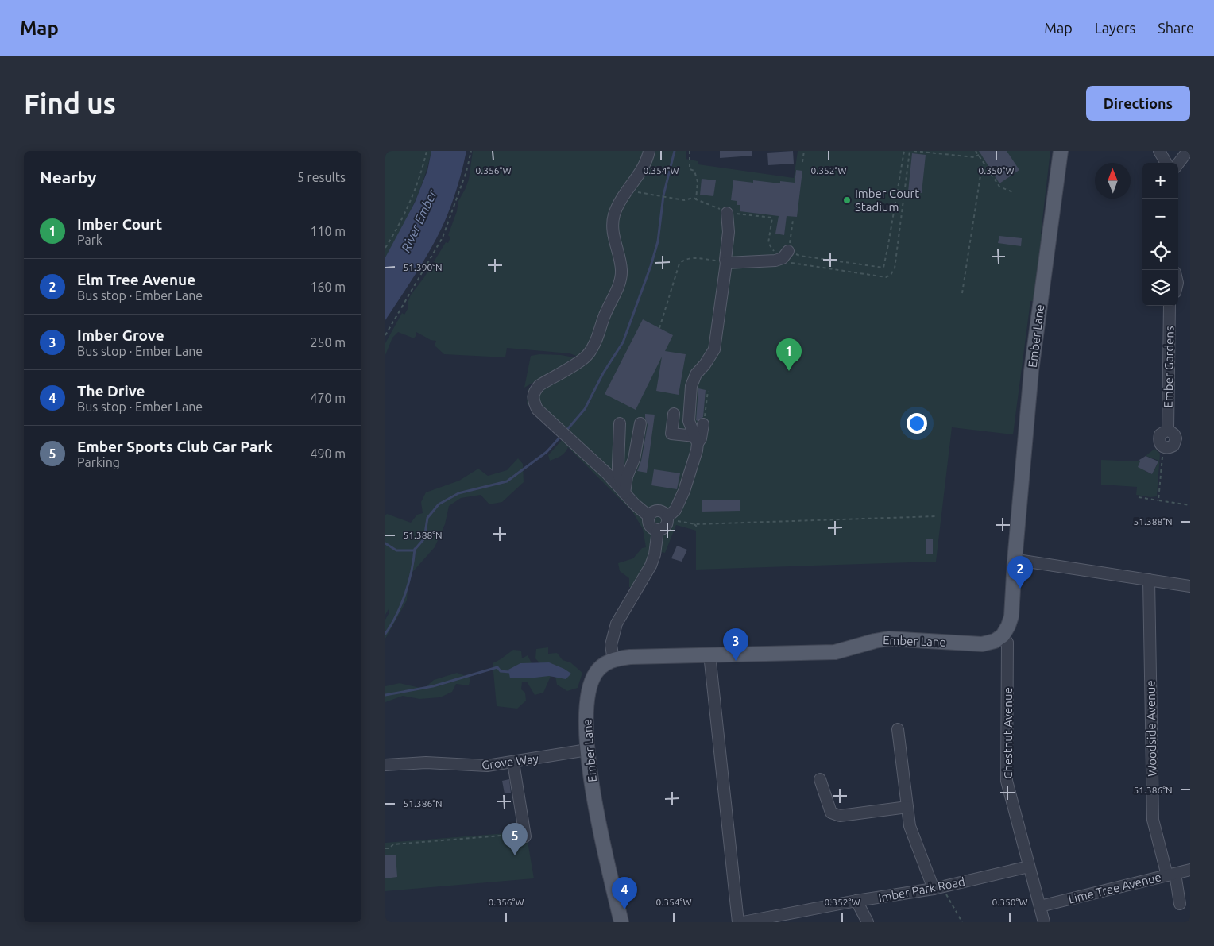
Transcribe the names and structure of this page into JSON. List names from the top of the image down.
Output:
{
  "streets": {
    "main road": ["Ember Lane"],
    "street": [
      "Ember Gardens",
      "Woodside Avenue",
      "Chestnut Avenue",
      "Grove Way",
      "Lime Tree Avenue",
      "Imber Park Road"
    ]
  },
  "crossings": [
    ["Ember Lane", "Chestnut Avenue"],
    ["Ember Lane", "Grove Way"],
    ["Woodside Avenue", "Lime Tree Avenue"],
    ["Chestnut Avenue", "Lime Tree Avenue"],
    ["Chestnut Avenue", "Imber Park Road"]
  ],
  "water": ["River Ember"],
  "places": ["Imber Court Stadium"],
  "north": "top",
  "page": {
    "header": "Map",
    "nav": ["Map", "Layers", "Share"],
    "buttons": "Directions",
    "title": "Find us",
    "heading": ["Nearby", "5 results"],
    "map_buttons": ["+", "−"],
    "list": [
      {
        "mark": "1",
        "name": "Imber Court",
        "note": "Park",
        "value": "110 m"
      },
      {
        "mark": "2",
        "name": "Elm Tree Avenue",
        "note": "Bus stop · Ember Lane",
        "value": "160 m"
      },
      {
        "mark": "3",
        "name": "Imber Grove",
        "note": "Bus stop · Ember Lane",
        "value": "250 m"
      },
      {
        "mark": "4",
        "name": "The Drive",
        "note": "Bus stop · Ember Lane",
        "value": "470 m"
      },
      {
        "mark": "5",
        "name": "Ember Sports Club Car Park",
        "note": "Parking",
        "value": "490 m"
      }
    ],
    "pins": [
      "1",
      "2",
      "3",
      "5",
      "4"
    ]
  },
  "coordinates": [
    "0.356°W",
    "0.354°W",
    "0.352°W",
    "0.350°W",
    "51.390°N",
    "51.388°N",
    "51.386°N"
  ]
}
